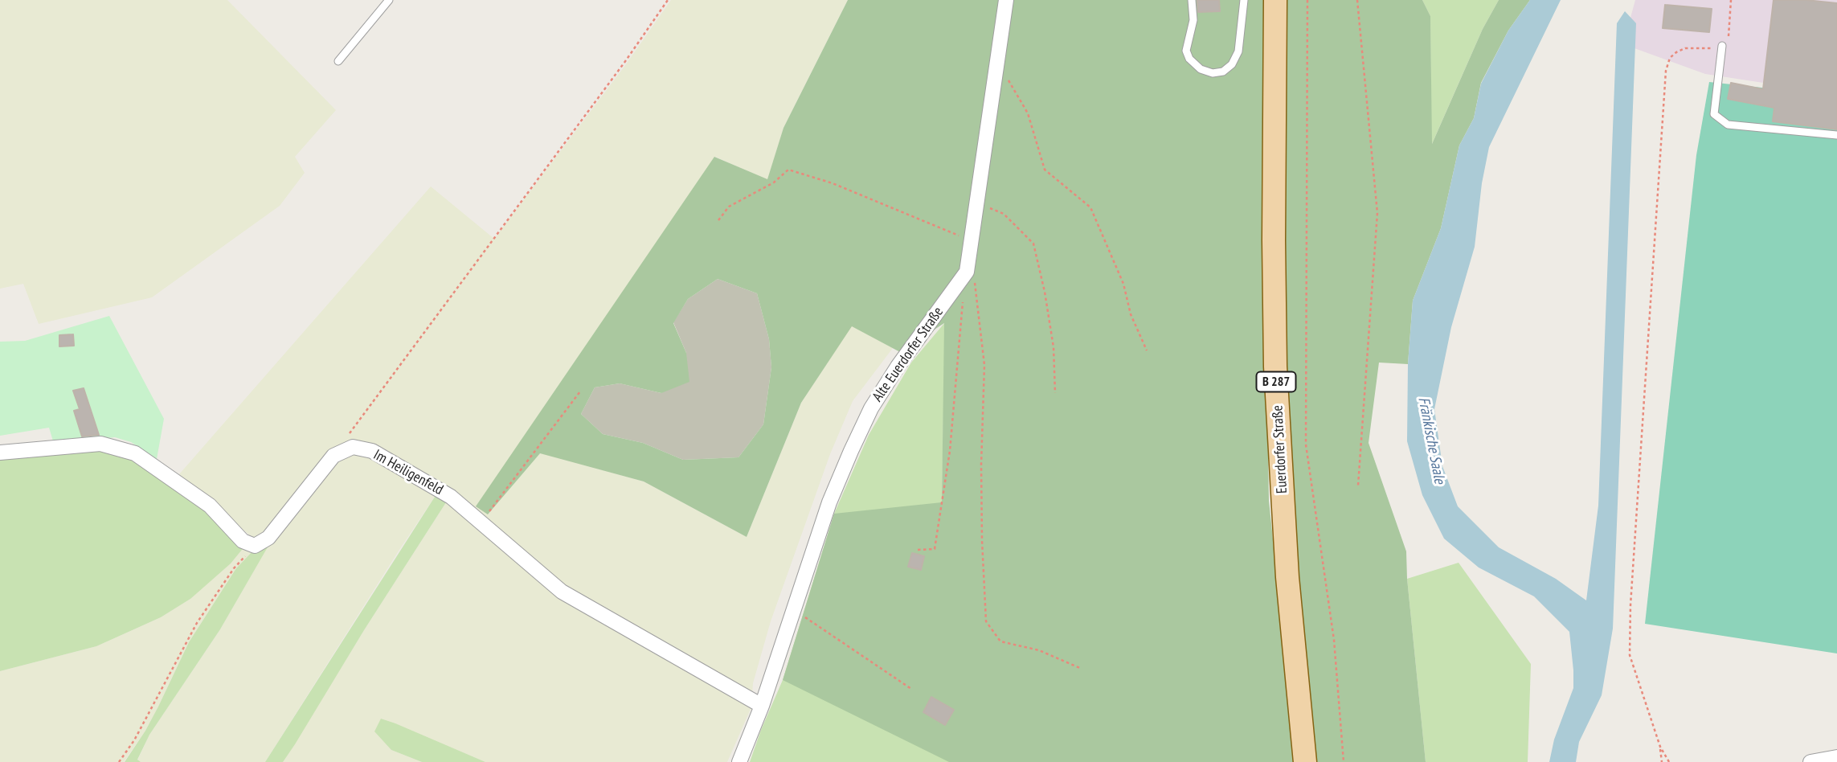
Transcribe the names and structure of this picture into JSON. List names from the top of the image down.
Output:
{
  "streets": {
    "main road": ["B 287", "Euerdorfer Straße"],
    "street": ["Alte Euerdorfer Straße", "Im Heiligenfeld"]
  },
  "crossings": [
    ["Alte Euerdorfer Straße", "Im Heiligenfeld"]
  ],
  "water": ["Fränkische Saale"]
}
